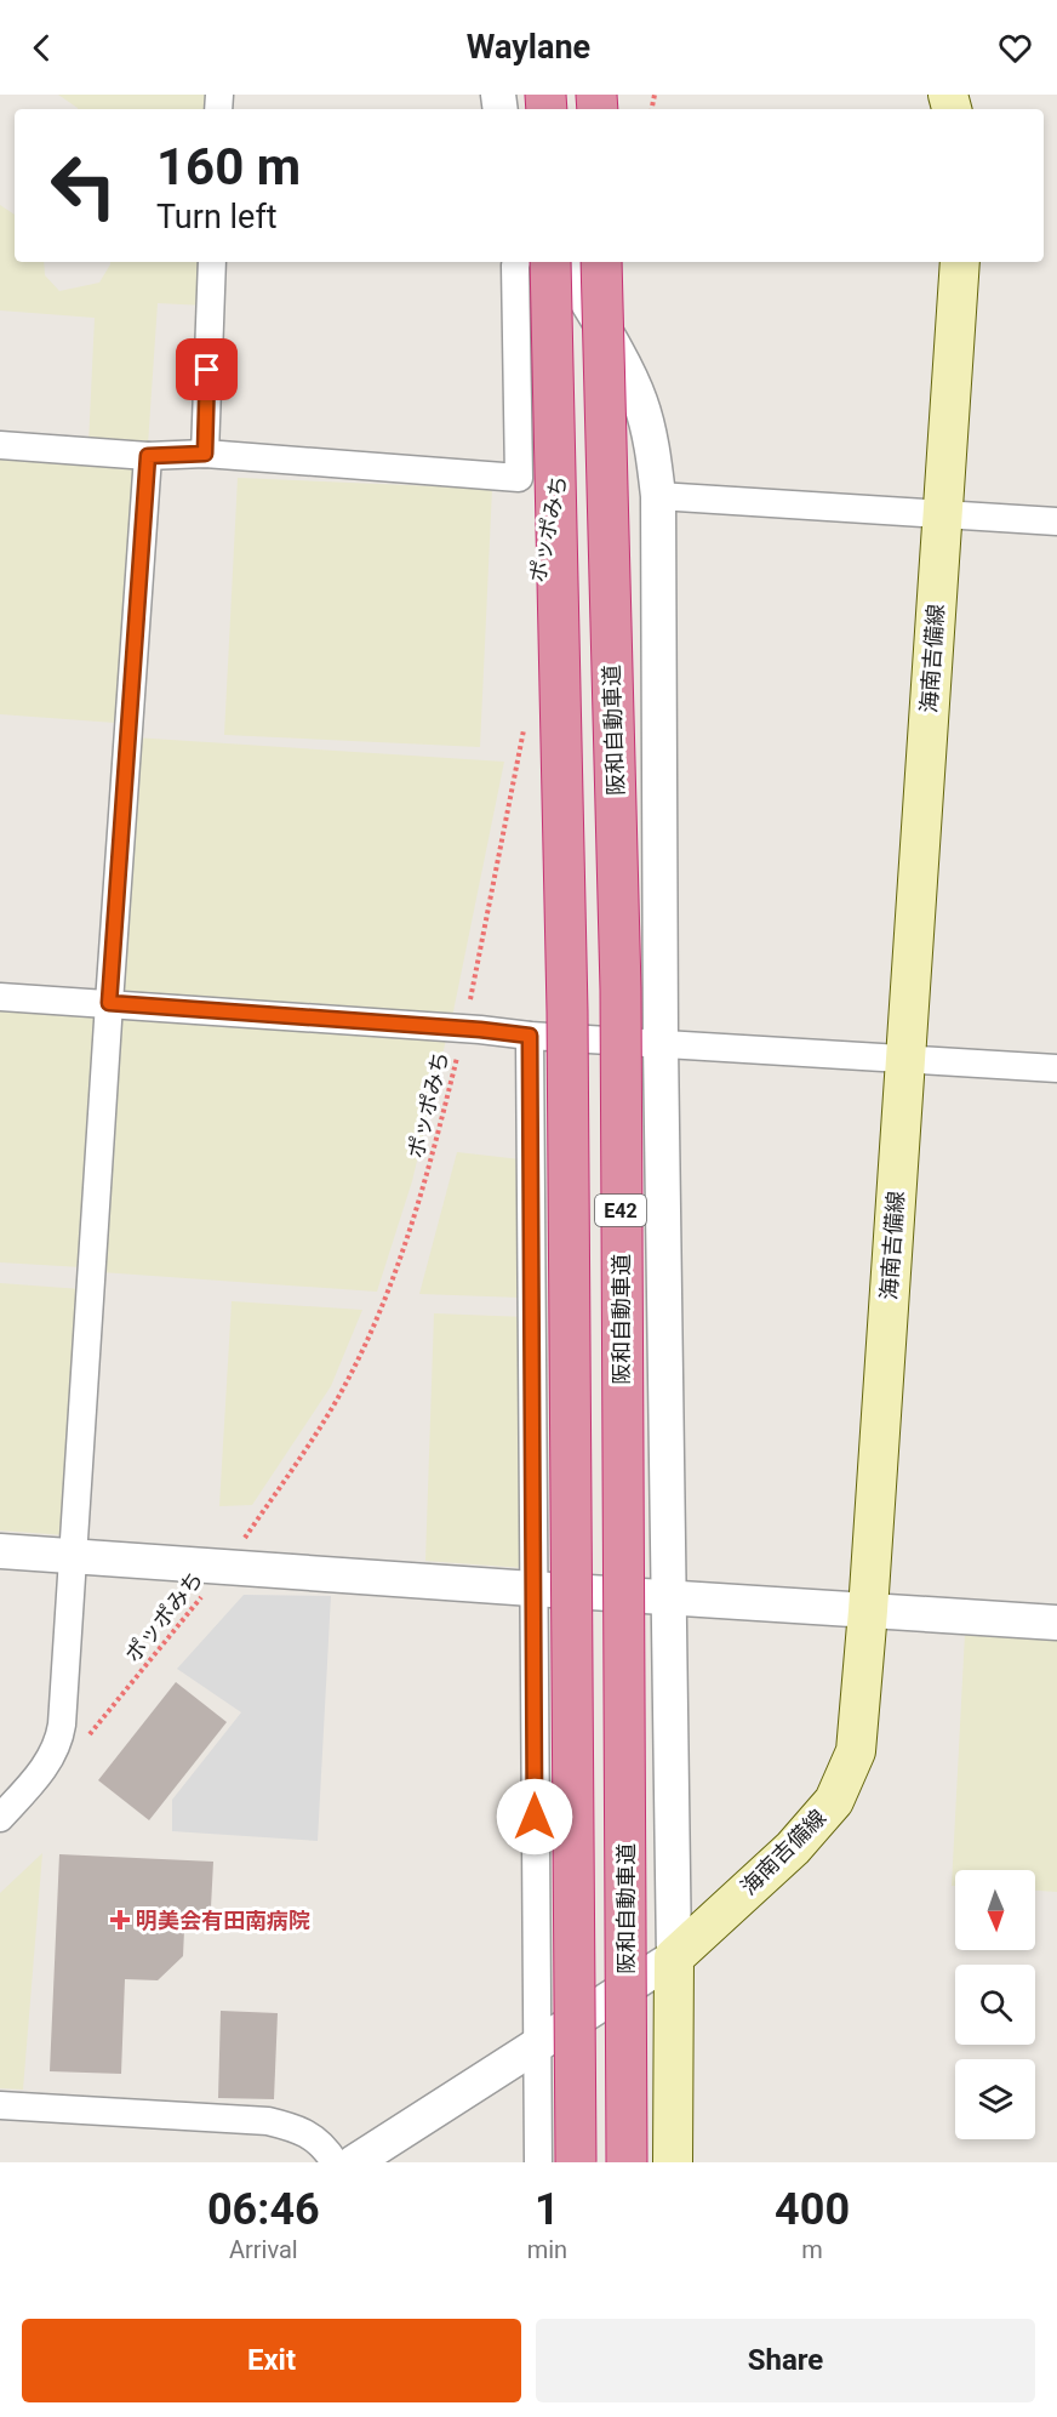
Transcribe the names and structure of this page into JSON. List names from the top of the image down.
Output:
{
  "streets": {
    "highway": ["阪和自動車道", "E42"],
    "main road": ["海南吉備線"],
    "path": ["ポッポみち"]
  },
  "places": {
    "health": ["明美会有田南病院"]
  },
  "north": "bottom",
  "page": {
    "header": "Waylane",
    "turn": ["160 m", "Turn left"],
    "eta": [
      "06:46",
      "Arrival",
      "1",
      "min",
      "400",
      "m"
    ],
    "buttons": ["Exit", "Share"]
  }
}
